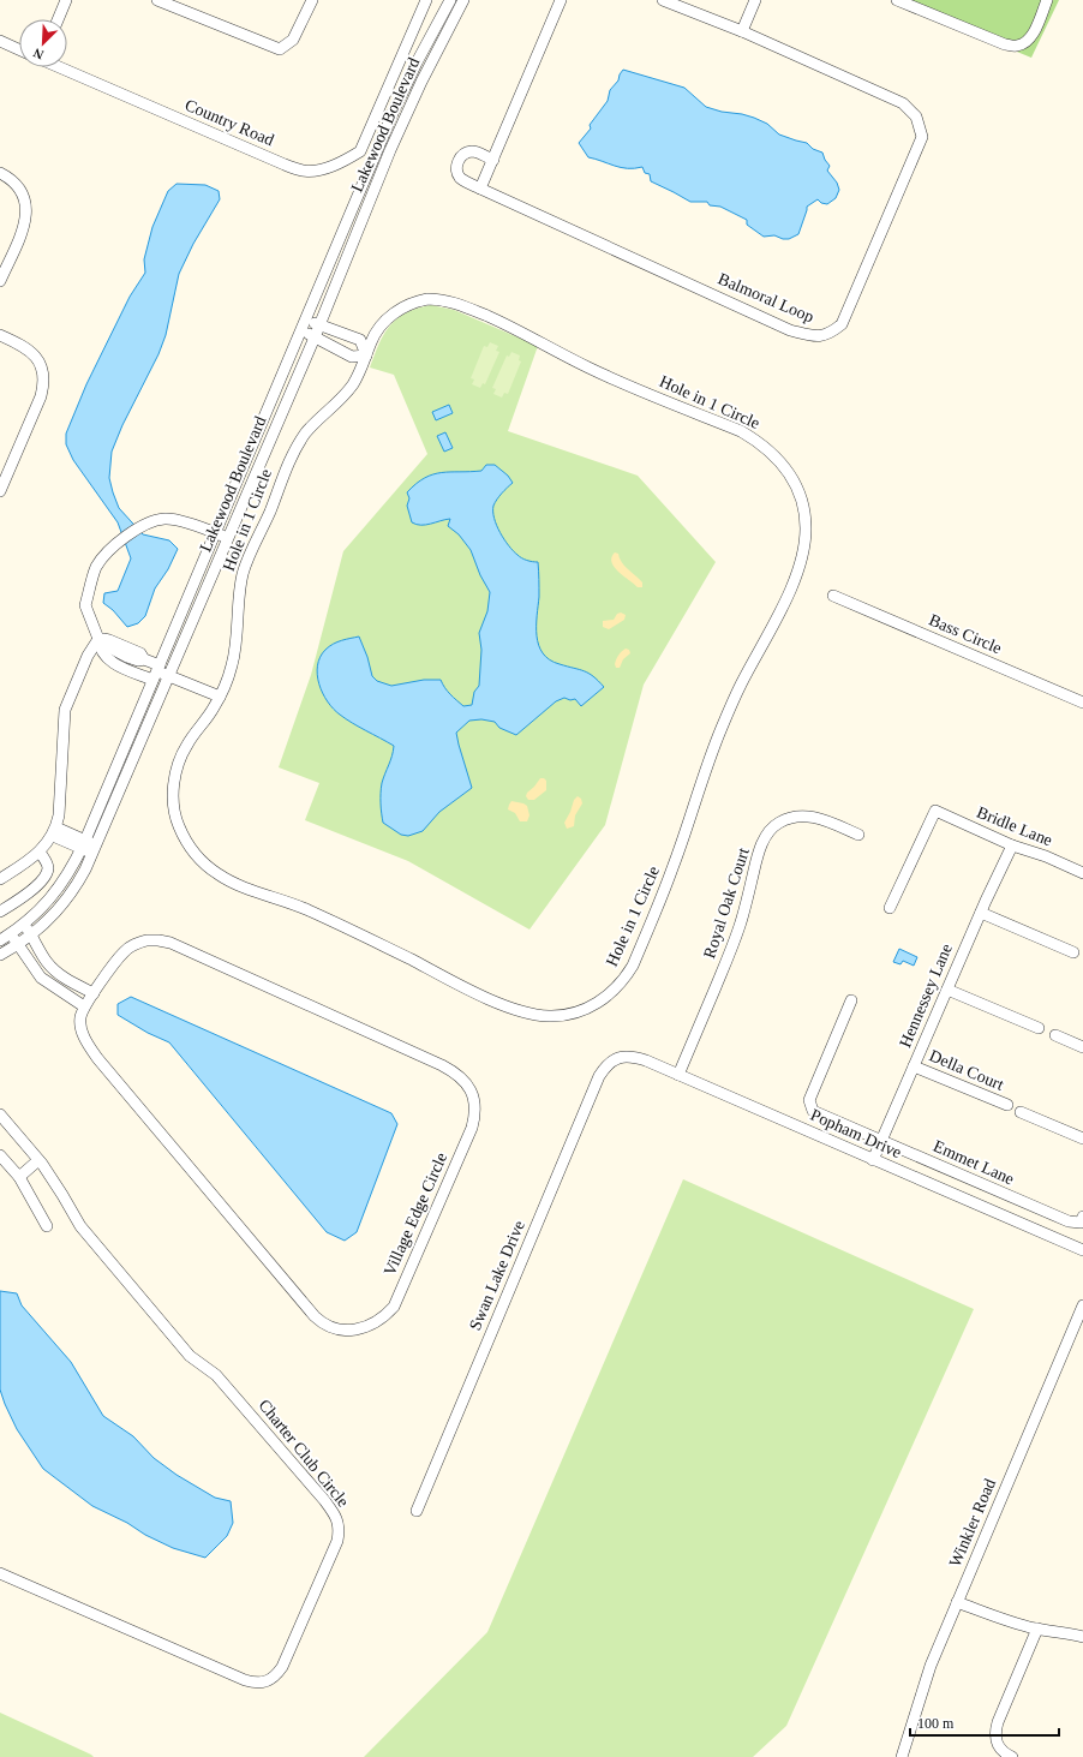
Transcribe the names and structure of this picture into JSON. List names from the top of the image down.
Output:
{
  "streets": {
    "street": [
      "Country Road",
      "Lakewood Boulevard",
      "Balmoral Loop",
      "Hole in 1 Circle",
      "Bass Circle",
      "Bridle Lane",
      "Royal Oak Court",
      "Hennessey Lane",
      "Della Court",
      "Popham Drive",
      "Emmet Lane",
      "Village Edge Circle",
      "Swan Lake Drive",
      "Charter Club Circle",
      "Winkler Road"
    ]
  },
  "crossings": [
    ["Bridle Lane", "Hennessey Lane"],
    ["Royal Oak Court", "Popham Drive"],
    ["Hennessey Lane", "Della Court"],
    ["Hennessey Lane", "Popham Drive"],
    ["Hennessey Lane", "Emmet Lane"],
    ["Popham Drive", "Swan Lake Drive"]
  ],
  "scale_bar": "100 m",
  "north": "bottom left"
}
